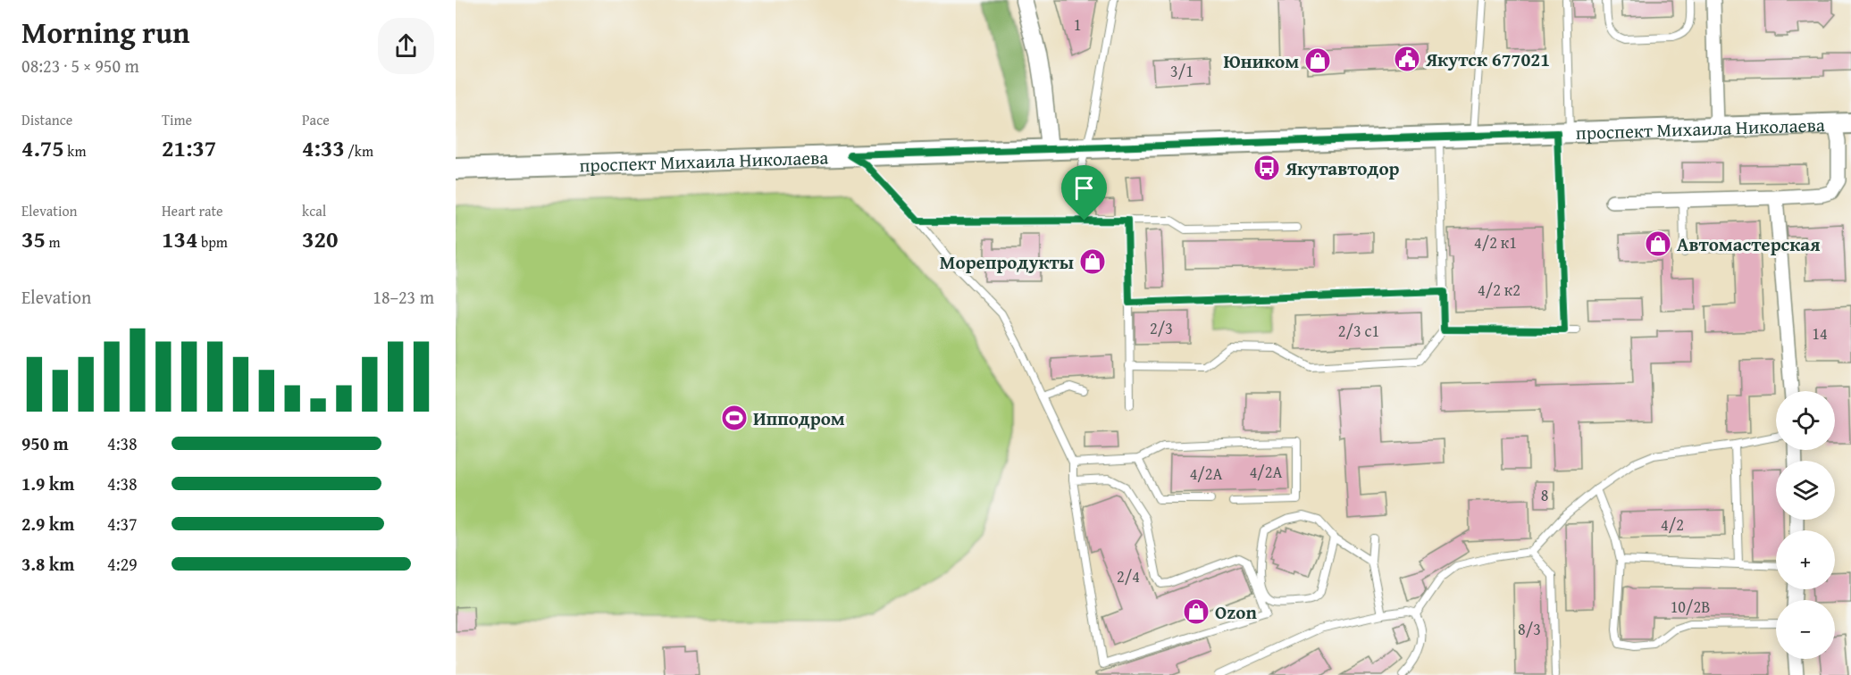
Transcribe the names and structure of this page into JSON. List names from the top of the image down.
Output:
{
  "streets": {
    "main road": ["проспект Михаила Николаева"]
  },
  "places": {
    "public building": ["Якутск 677021"],
    "shop": [
      "Юником",
      "Автомастерская",
      "Морепродукты",
      "Ozon"
    ],
    "bus stop": ["Якутавтодор"],
    "sports": ["Ипподром"]
  },
  "house_numbers": [
    "1",
    "3/1",
    "4/2 к1",
    "4/2 к2",
    "2/3",
    "2/3 с1",
    "14",
    "4/2А",
    "4/2А",
    "8",
    "4/2",
    "2/4",
    "10/2В",
    "8/3"
  ],
  "page": {
    "heading": ["Morning run", "08:23 · 5 × 950 m"],
    "stats": [
      ["Distance", "4.75 km"],
      ["Time", "21:37"],
      ["Pace", "4:33 /km"],
      ["Elevation", "35 m"],
      ["Heart rate", "134 bpm"],
      ["kcal", "320"]
    ],
    "chart": ["Elevation", "18–23 m"],
    "map_buttons": ["+", "−"],
    "list": [
      {
        "name": "950 m",
        "note": "4:38"
      },
      {
        "name": "1.9 km",
        "note": "4:38"
      },
      {
        "name": "2.9 km",
        "note": "4:37"
      },
      {
        "name": "3.8 km",
        "note": "4:29"
      }
    ]
  }
}
